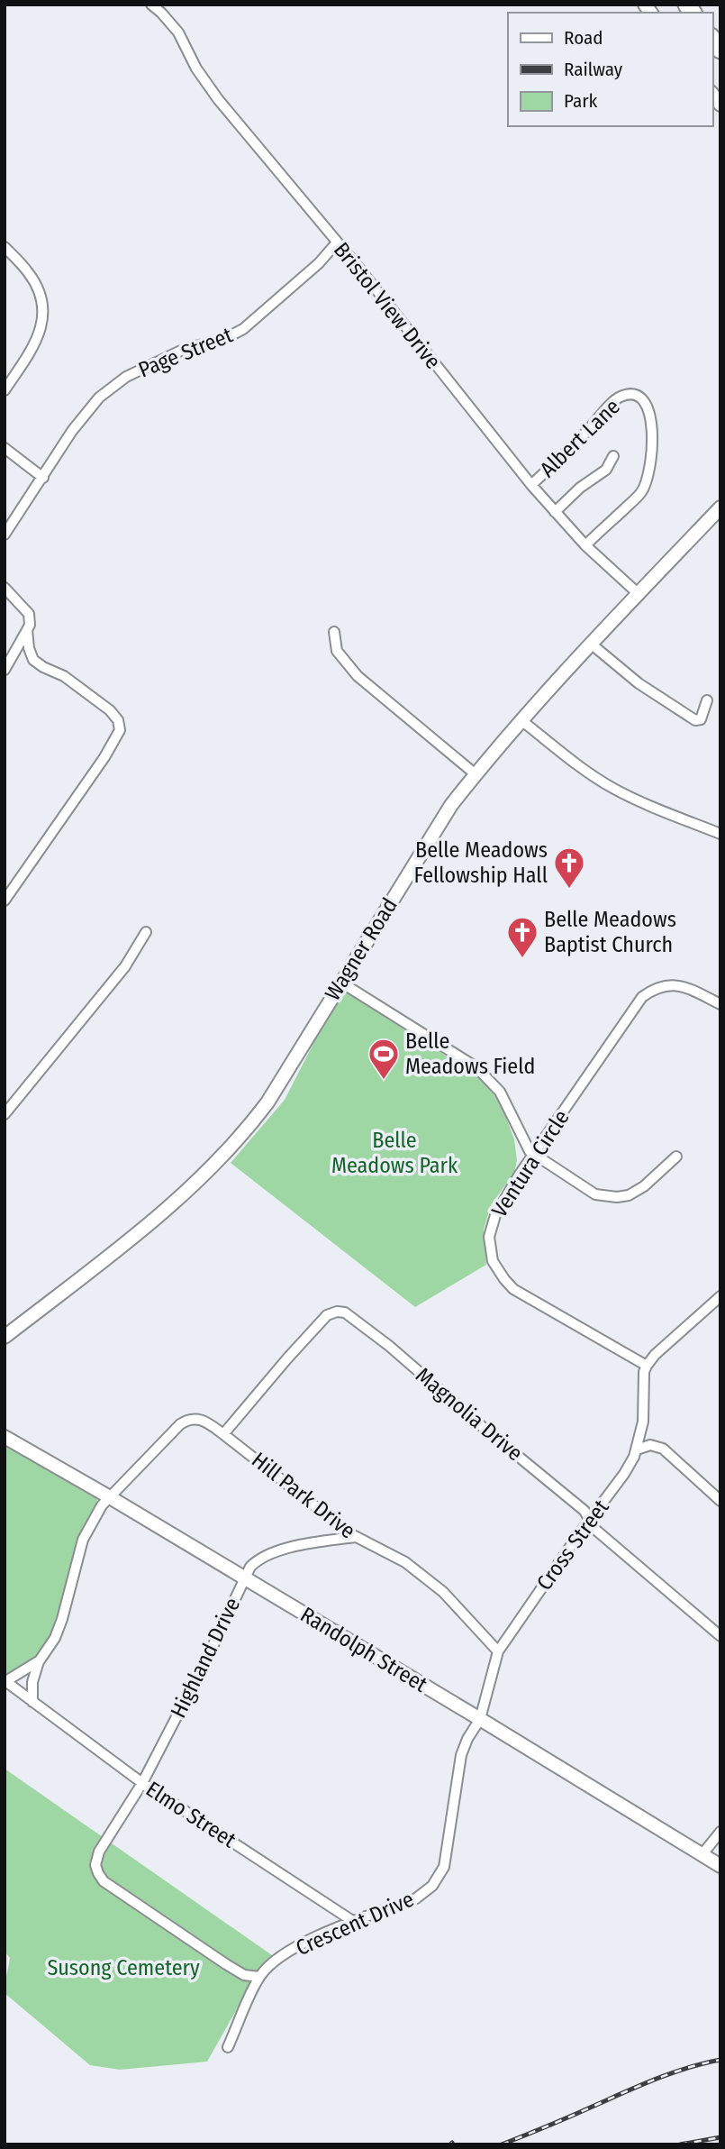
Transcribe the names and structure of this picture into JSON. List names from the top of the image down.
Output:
{
  "streets": {
    "street": [
      "Bristol View Drive",
      "Page Street",
      "Albert Lane",
      "Wagner Road",
      "Ventura Circle",
      "Magnolia Drive",
      "Hill Park Drive",
      "Cross Street",
      "Randolph Street",
      "Highland Drive",
      "Elmo Street",
      "Crescent Drive"
    ]
  },
  "crossings": [
    ["Bristol View Drive", "Page Street"],
    ["Bristol View Drive", "Albert Lane"],
    ["Bristol View Drive", "Wagner Road"],
    ["Ventura Circle", "Cross Street"],
    ["Magnolia Drive", "Hill Park Drive"],
    ["Magnolia Drive", "Cross Street"],
    ["Hill Park Drive", "Cross Street"],
    ["Hill Park Drive", "Randolph Street"],
    ["Hill Park Drive", "Highland Drive"],
    ["Cross Street", "Randolph Street"],
    ["Cross Street", "Crescent Drive"],
    ["Randolph Street", "Highland Drive"],
    ["Randolph Street", "Crescent Drive"],
    ["Highland Drive", "Elmo Street"],
    ["Highland Drive", "Crescent Drive"],
    ["Elmo Street", "Crescent Drive"]
  ],
  "parks": ["Belle Meadows Park", "Susong Cemetery"],
  "places": {
    "church": ["Belle Meadows Fellowship Hall", "Belle Meadows Baptist Church"],
    "sports": ["Belle Meadows Field"]
  },
  "legend": ["Road", "Railway", "Park"]
}
